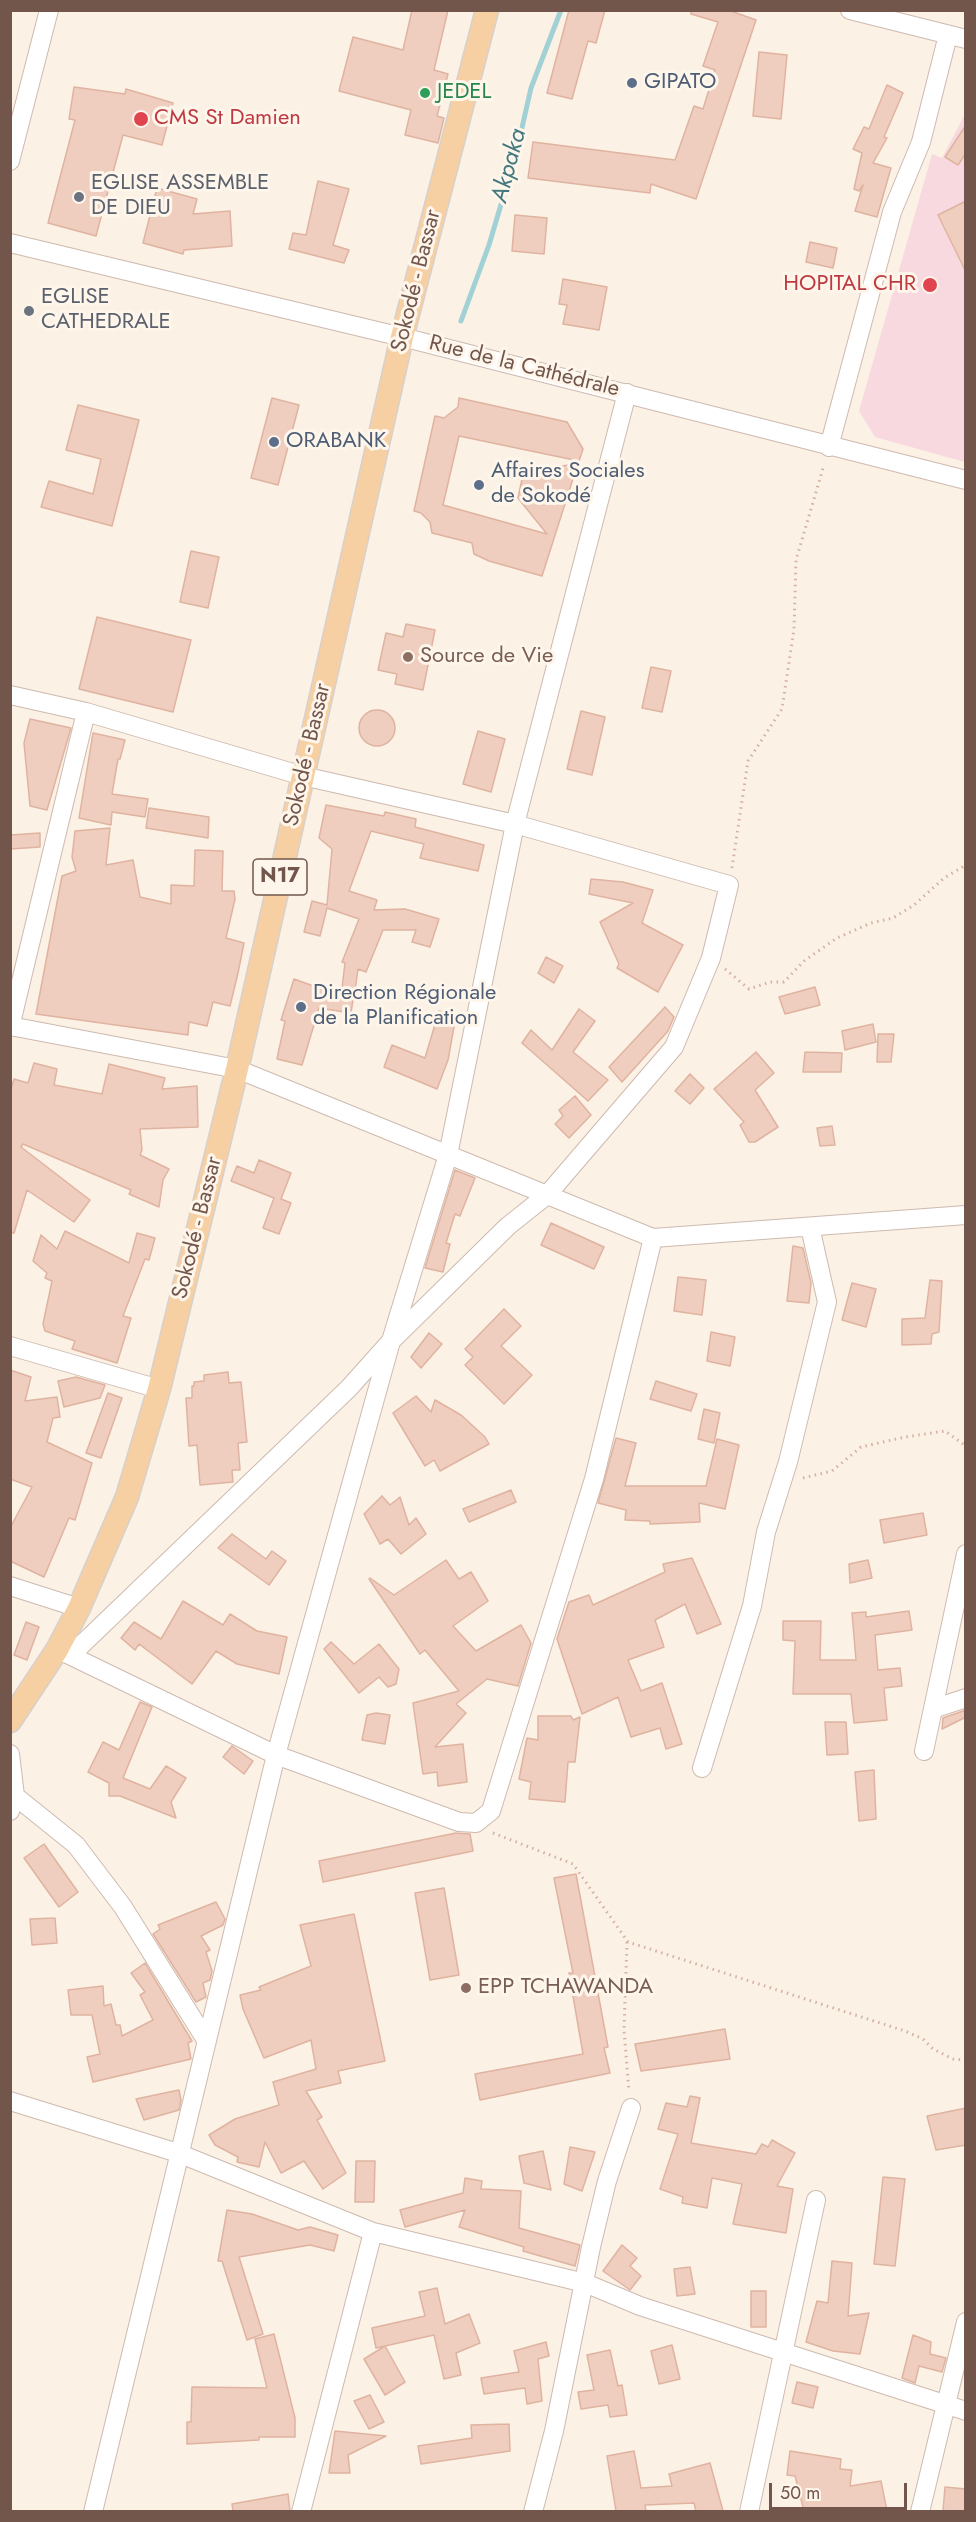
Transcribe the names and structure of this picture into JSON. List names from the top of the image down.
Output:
{
  "streets": {
    "main road": ["Sokodé - Bassar", "N17"],
    "street": ["Rue de la Cathédrale"]
  },
  "crossings": [
    ["Sokodé - Bassar", "Rue de la Cathédrale"]
  ],
  "water": ["Akpaka"],
  "places": [
    "GIPATO",
    "JEDEL",
    "CMS St Damien",
    "EGLISE ASSEMBLE DE DIEU",
    "HOPITAL CHR",
    "EGLISE CATHEDRALE",
    "ORABANK",
    "Affaires Sociales de Sokodé",
    "Source de Vie",
    "Direction Régionale de la Planification",
    "EPP TCHAWANDA"
  ],
  "scale_bar": "50 m"
}
